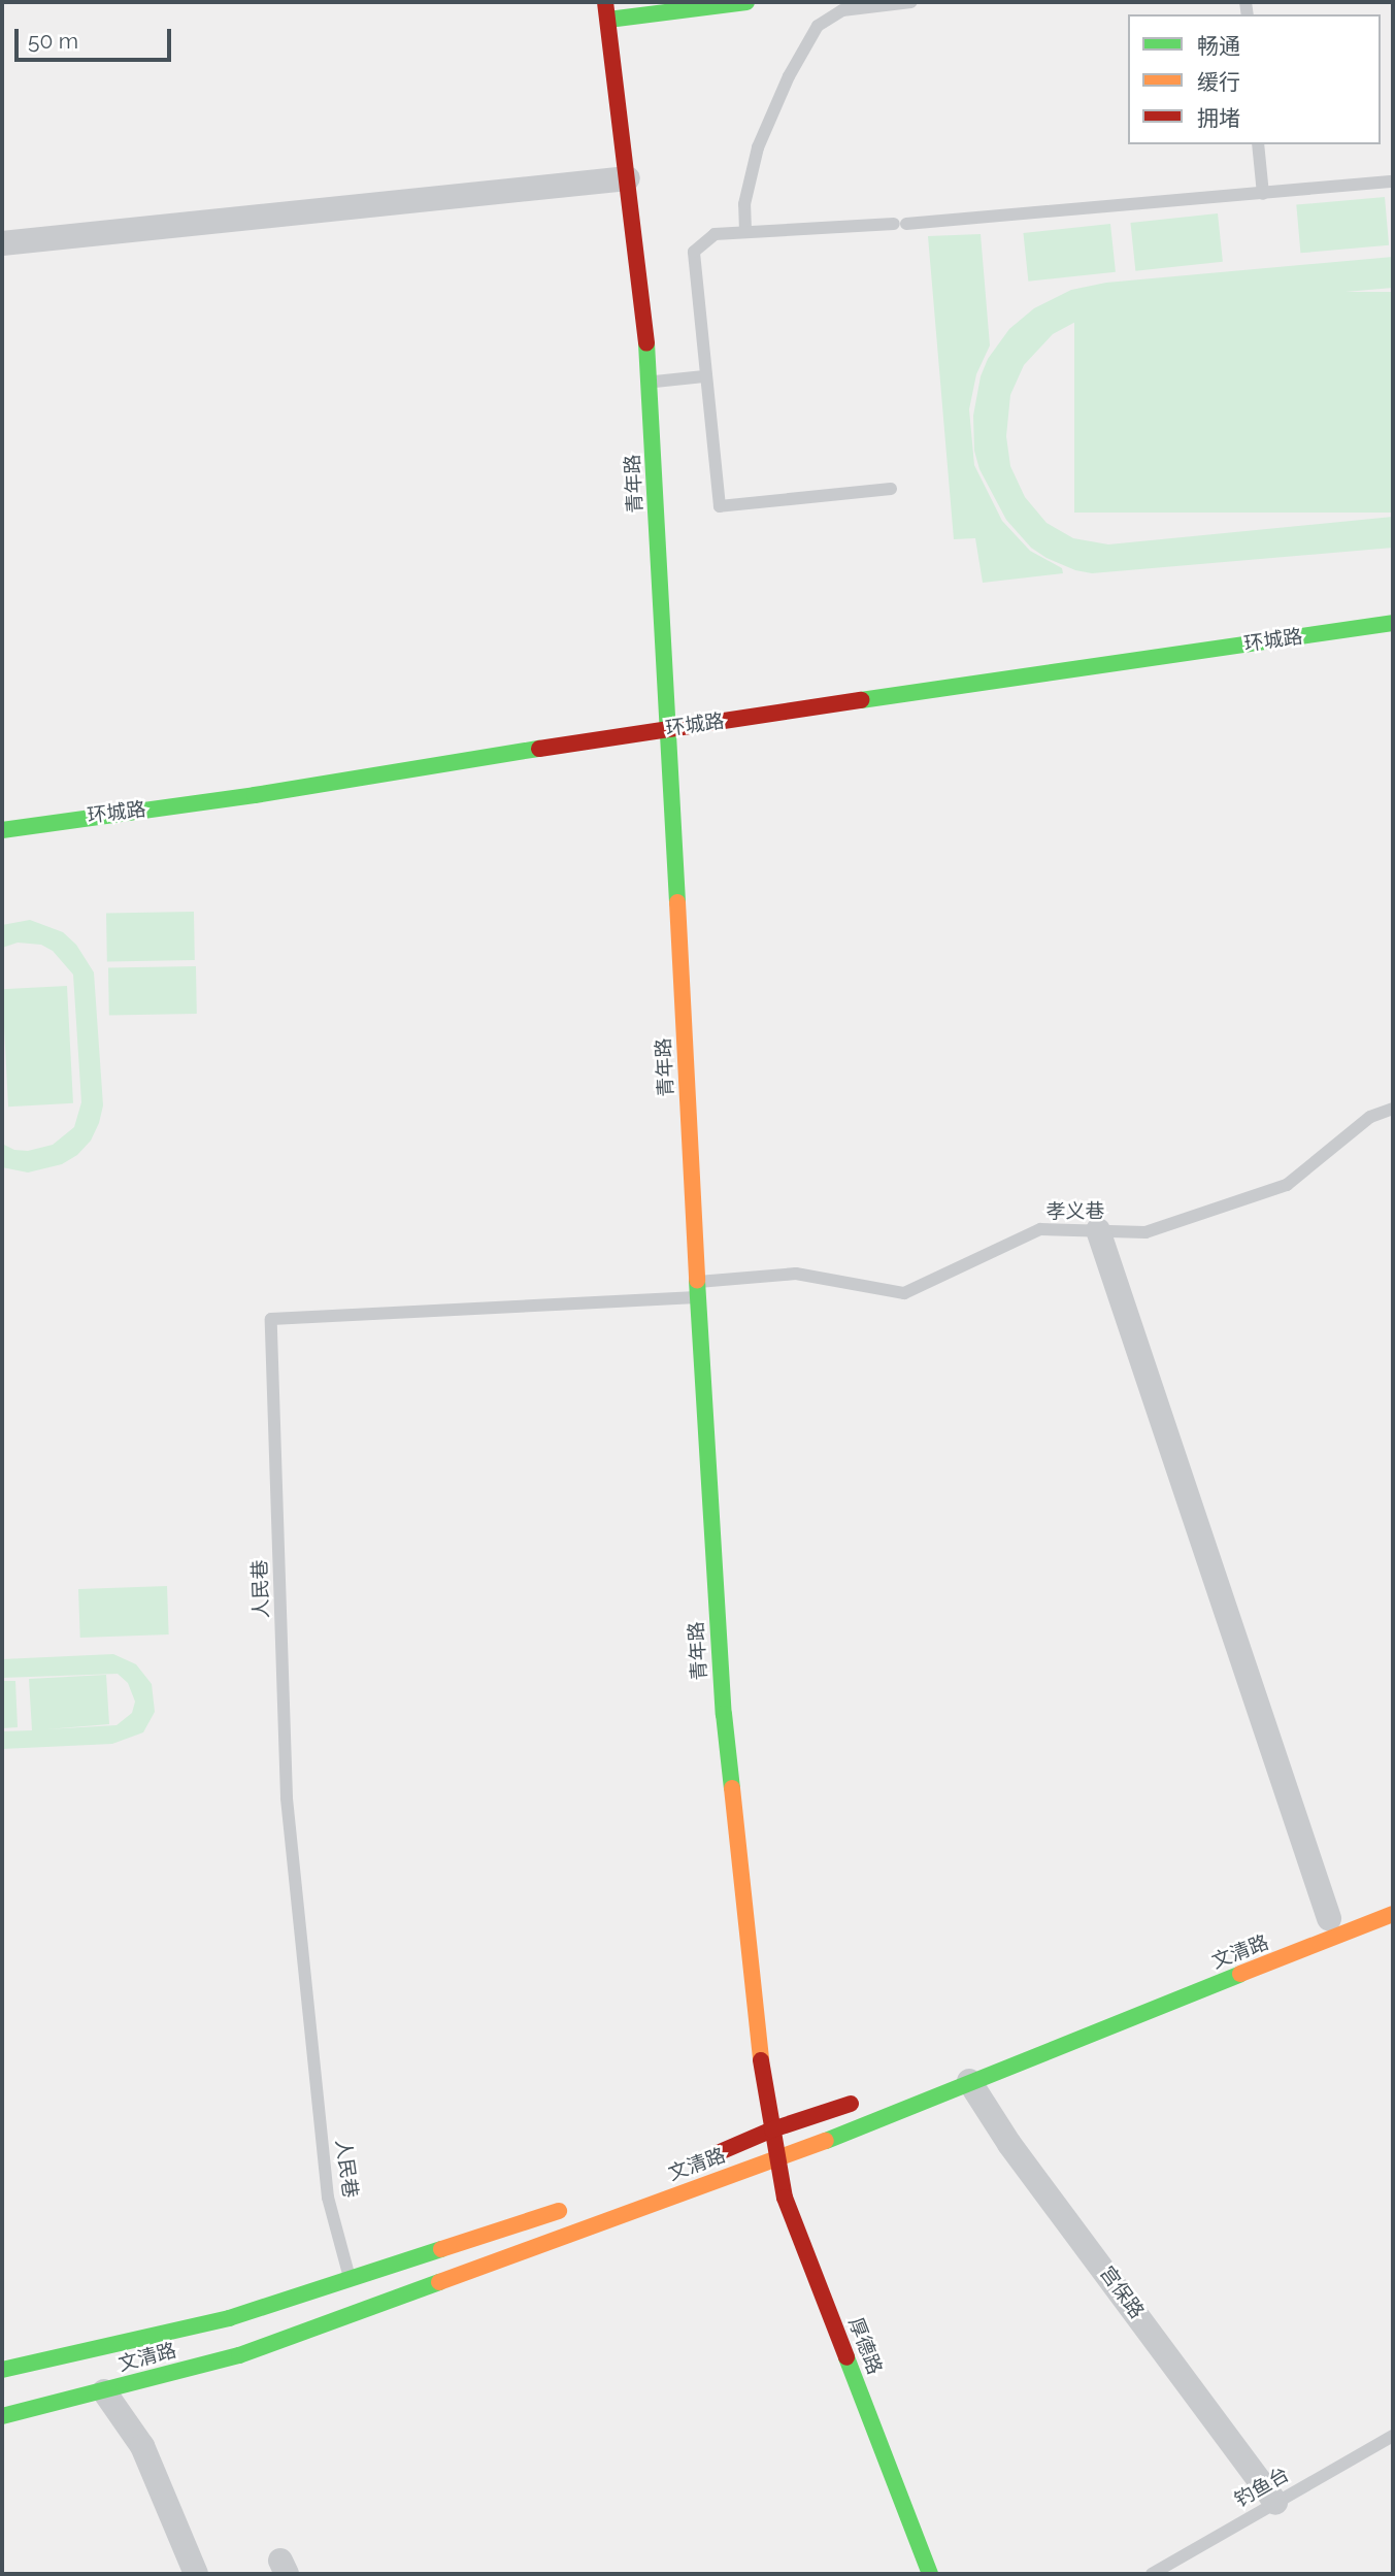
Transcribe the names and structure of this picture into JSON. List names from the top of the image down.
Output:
{
  "streets": {
    "street": [
      "青年路",
      "环城路",
      "文清路",
      "宫保路",
      "厚德路"
    ],
    "lane": ["孝义巷", "人民巷", "钓鱼台"]
  },
  "crossings": [
    ["青年路", "环城路"],
    ["青年路", "孝义巷"],
    ["青年路", "人民巷"],
    ["青年路", "文清路"],
    ["青年路", "厚德路"],
    ["孝义巷", "人民巷"],
    ["人民巷", "文清路"],
    ["文清路", "宫保路"],
    ["文清路", "厚德路"],
    ["宫保路", "钓鱼台"]
  ],
  "legend": ["畅通", "缓行", "拥堵"],
  "scale_bar": "50 m"
}
